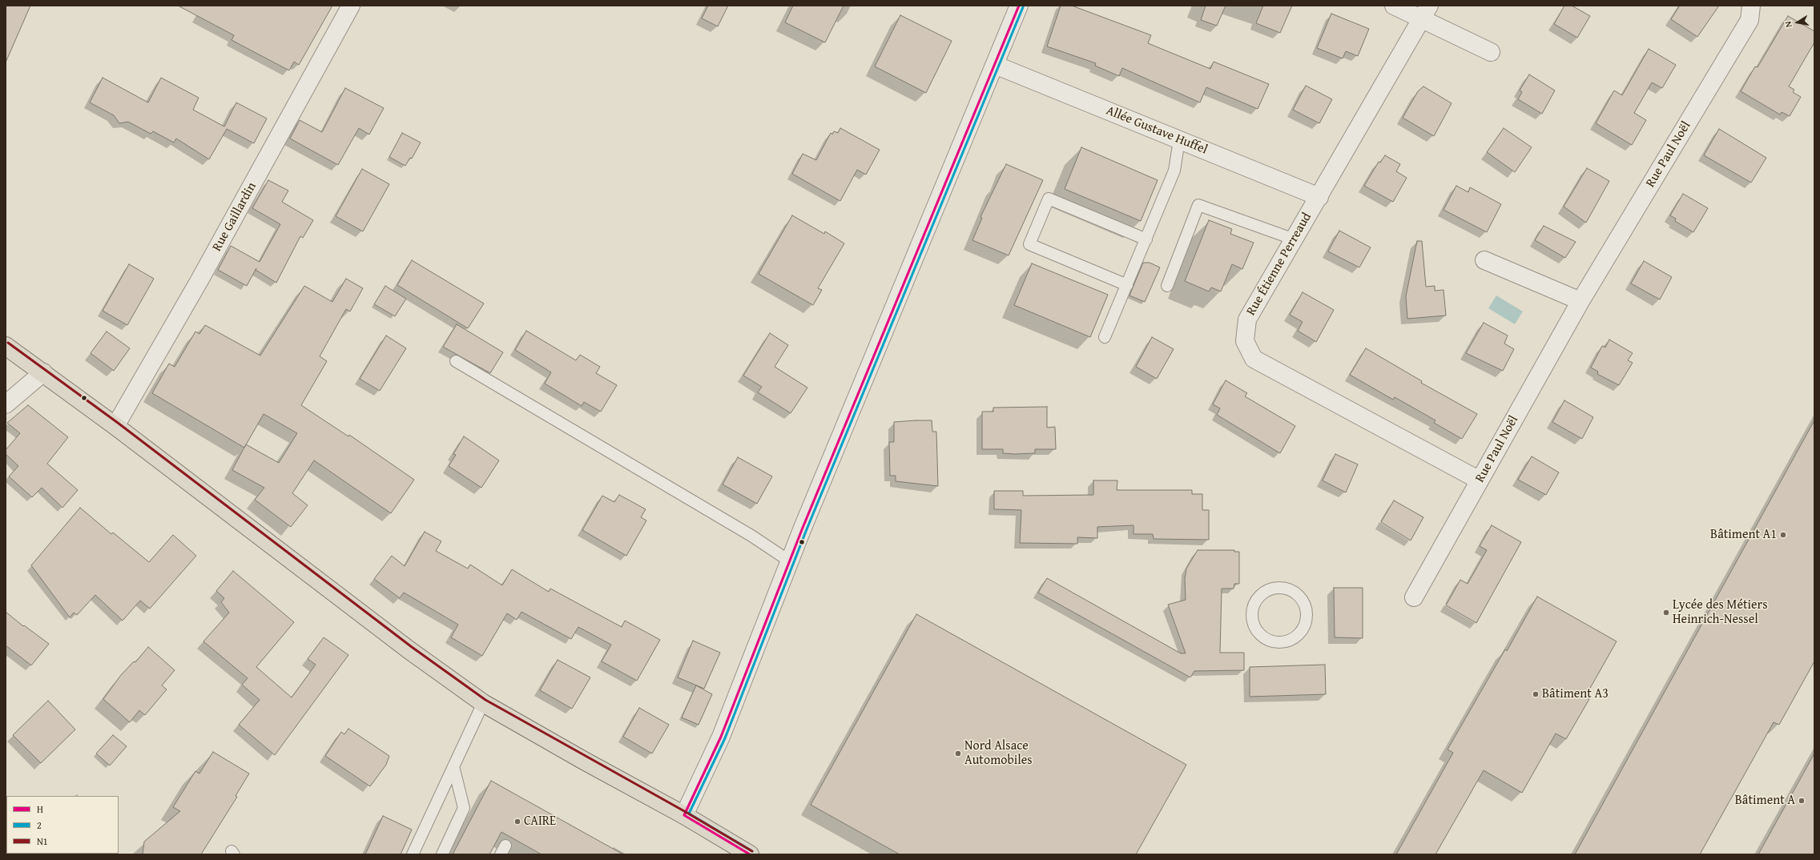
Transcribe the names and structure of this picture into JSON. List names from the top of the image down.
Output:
{
  "streets": {
    "street": [
      "Allée Gustave Huffel",
      "Rue Paul Noël",
      "Rue Gaillardin",
      "Rue Étienne Perreaud"
    ]
  },
  "crossings": [
    ["Allée Gustave Huffel", "Rue Étienne Perreaud"],
    ["Rue Paul Noël", "Rue Étienne Perreaud"]
  ],
  "places": [
    "Bâtiment A1",
    "Lycée des Métiers Heinrich-Nessel",
    "Bâtiment A3",
    "Nord Alsace Automobiles",
    "Bâtiment A",
    "CAIRE"
  ],
  "lines": ["transit line H", "transit line 2", "transit line N1"],
  "legend": ["H", "2", "N1"],
  "north": "left"
}
